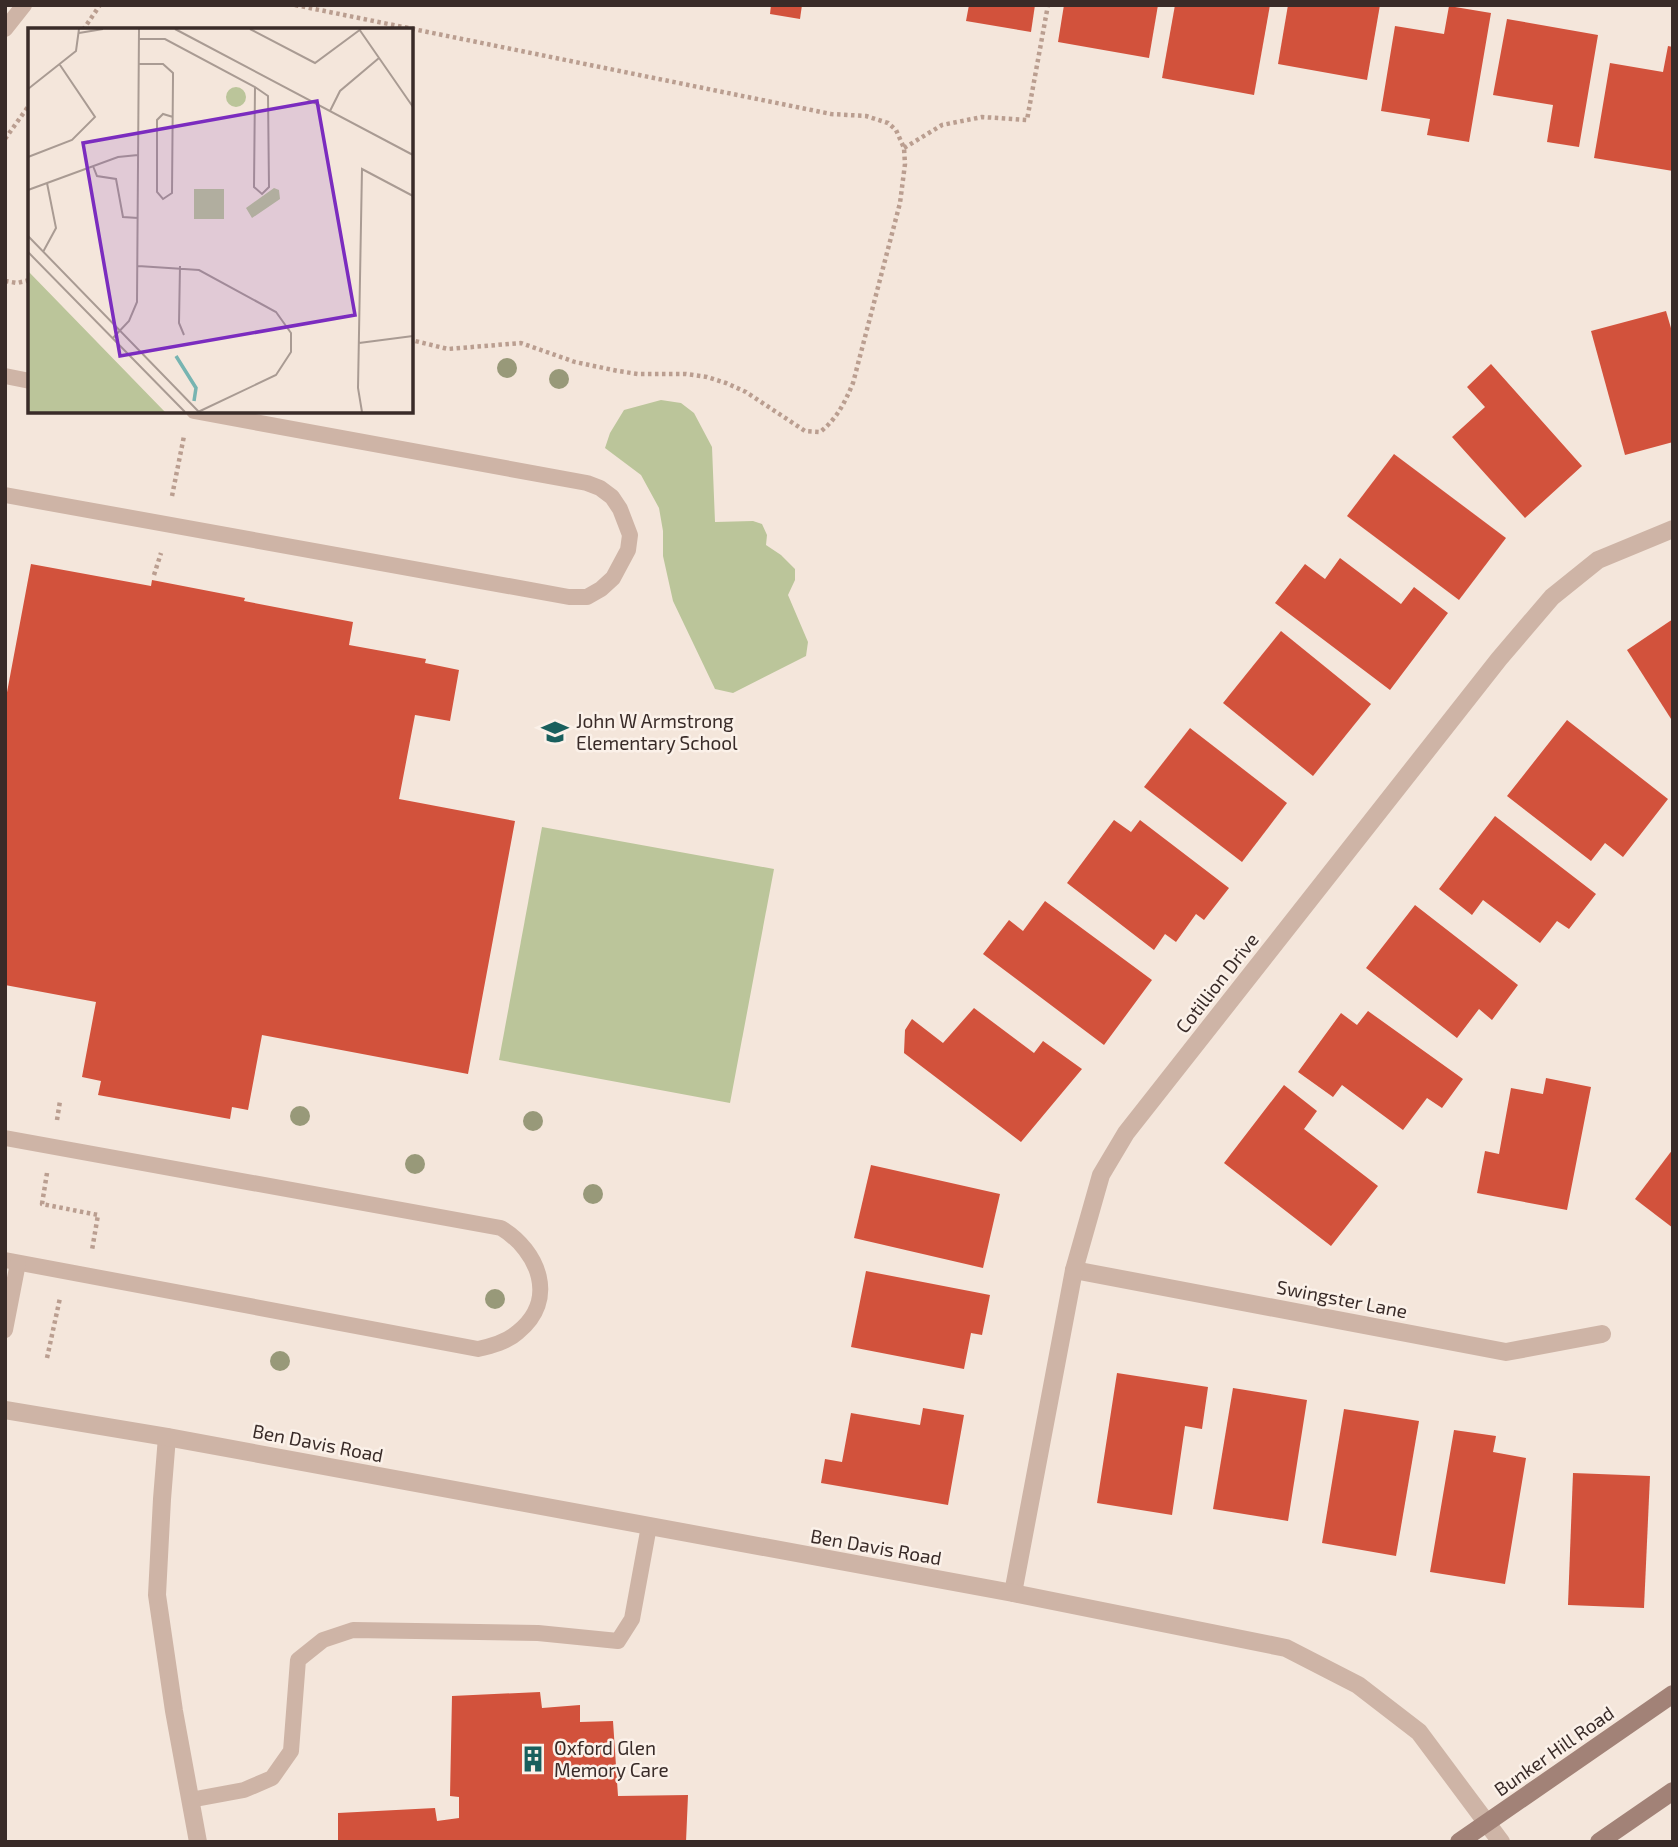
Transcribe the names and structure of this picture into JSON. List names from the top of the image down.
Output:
{
  "streets": {
    "main road": ["Bunker Hill Road"],
    "street": ["Cotillion Drive", "Swingster Lane", "Ben Davis Road"]
  },
  "crossings": [
    ["Cotillion Drive", "Swingster Lane"],
    ["Cotillion Drive", "Ben Davis Road"],
    ["Ben Davis Road", "Bunker Hill Road"]
  ],
  "places": {
    "school or university": ["John W Armstrong Elementary School"],
    "building": ["Oxford Glen Memory Care"]
  }
}
